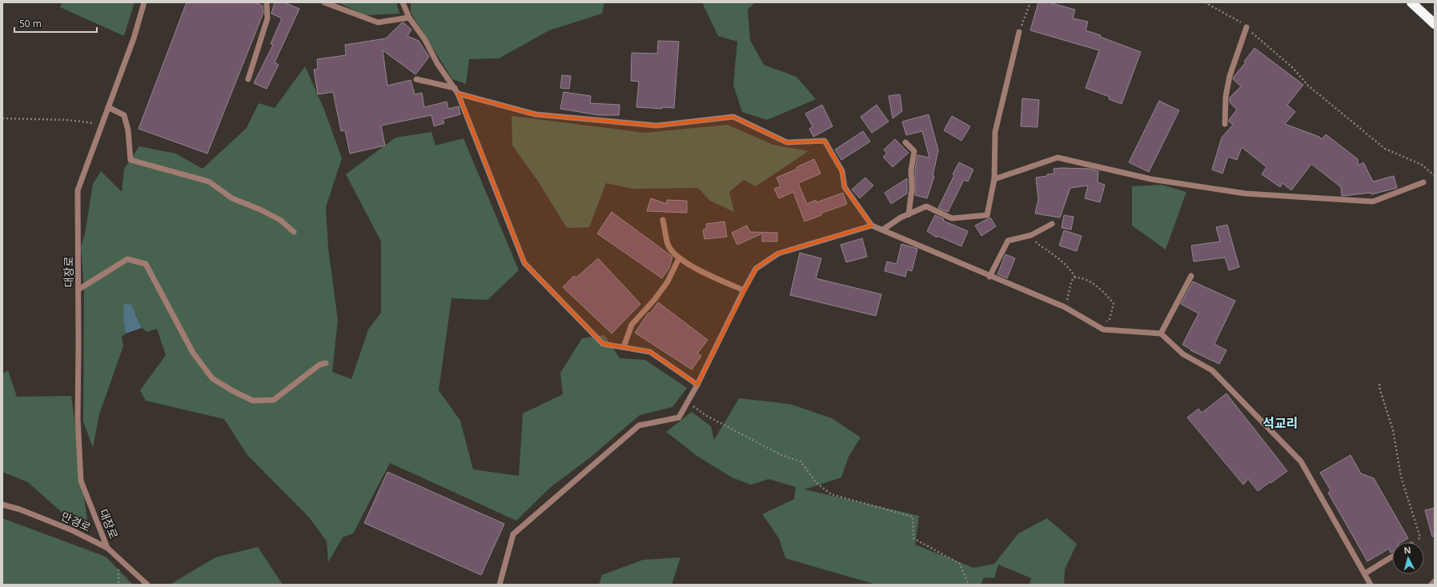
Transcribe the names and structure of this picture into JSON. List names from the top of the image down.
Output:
{
  "streets": {
    "street": ["대장로", "만경로"]
  },
  "crossings": [
    ["대장로", "만경로"]
  ],
  "districts": ["석교리"],
  "scale_bar": "50 m",
  "north": "top"
}
